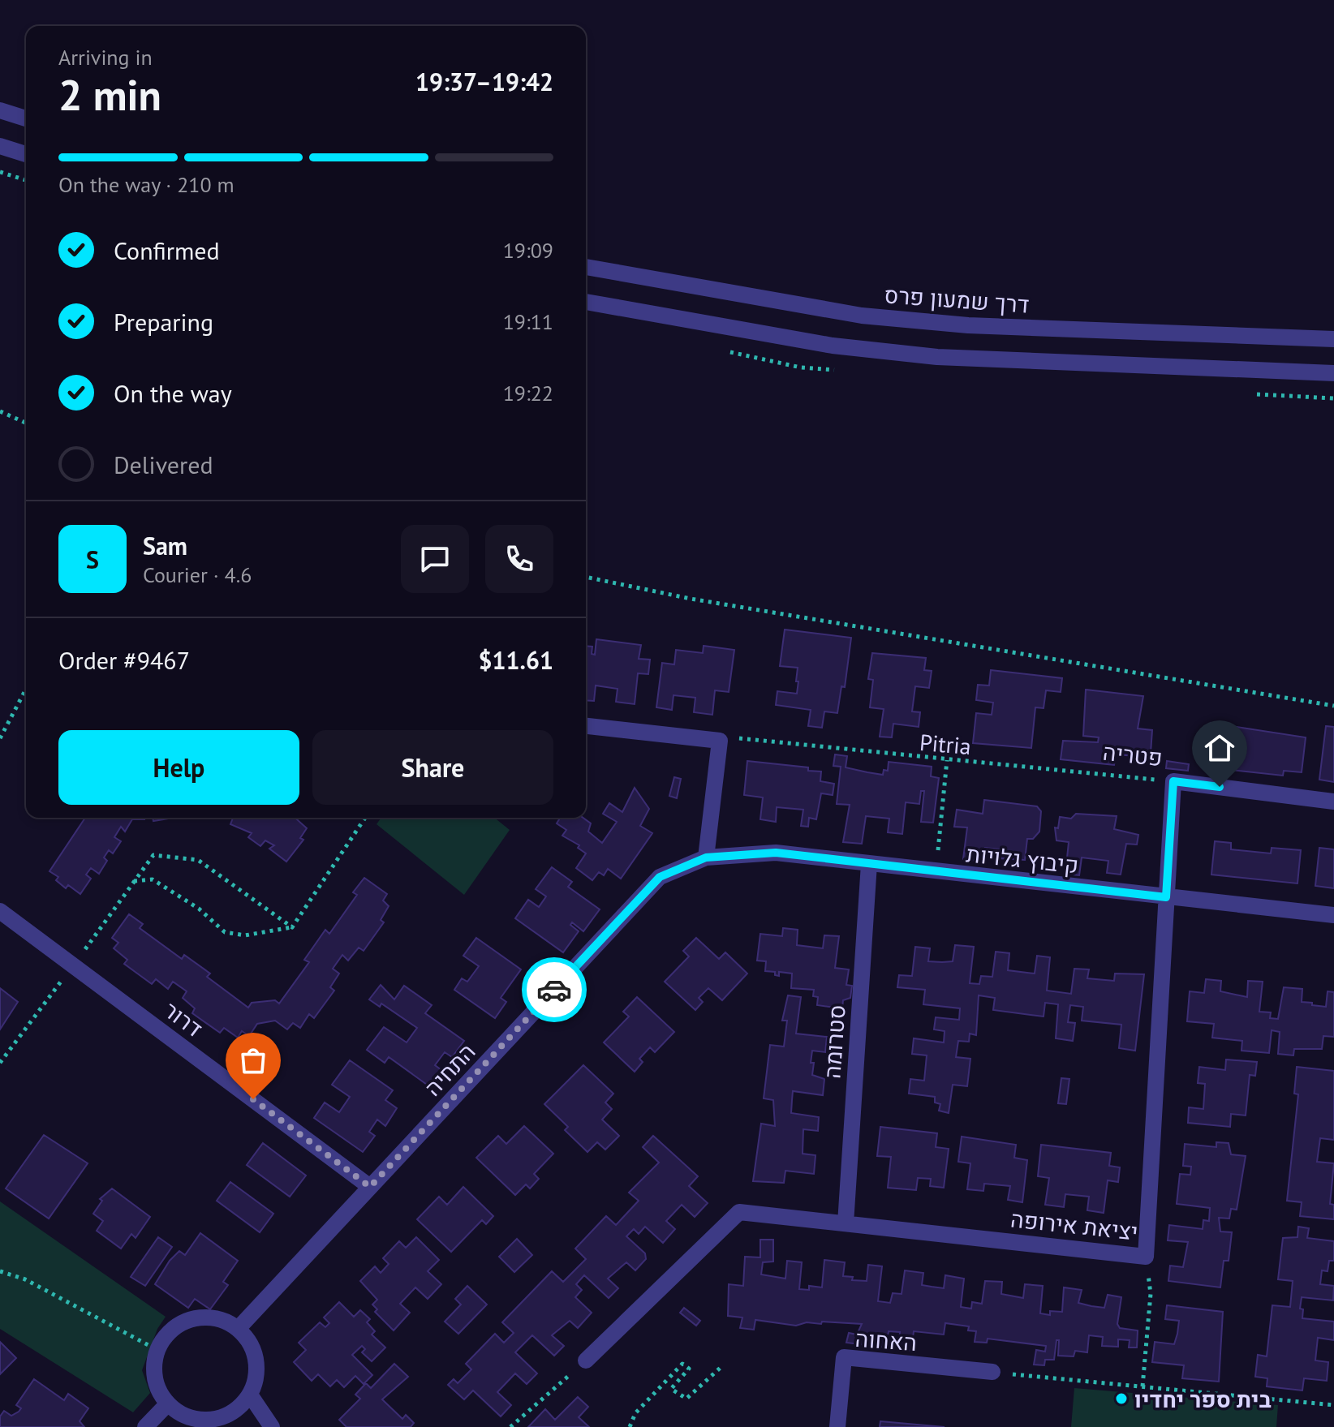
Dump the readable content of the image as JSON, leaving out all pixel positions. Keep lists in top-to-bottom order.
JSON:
{
  "streets": {
    "street": [
      "דרך שמעון פרס",
      "פטריה",
      "קיבוץ גלויות",
      "דרור",
      "סטרומה",
      "התחיה",
      "יציאת אירופה",
      "האחוה"
    ],
    "path": ["Pitria"]
  },
  "crossings": [
    ["Pitria", "פטריה"],
    ["פטריה", "יציאת אירופה"],
    ["קיבוץ גלויות", "סטרומה"],
    ["קיבוץ גלויות", "התחיה"],
    ["קיבוץ גלויות", "יציאת אירופה"],
    ["דרור", "התחיה"],
    ["סטרומה", "יציאת אירופה"]
  ],
  "places": ["בית ספר יחדיו"],
  "page": {
    "heading": ["2 min", "Arriving in", "19:37–19:42"],
    "panel": [
      "Sam",
      "Courier · 4.6",
      "Order #9467",
      "$11.61"
    ],
    "bar": "On the way · 210 m",
    "list": [
      ["Confirmed", "19:09"],
      ["Preparing", "19:11"],
      ["On the way", "19:22"],
      "Delivered"
    ],
    "round": "S",
    "buttons": ["Help", "Share"]
  }
}
